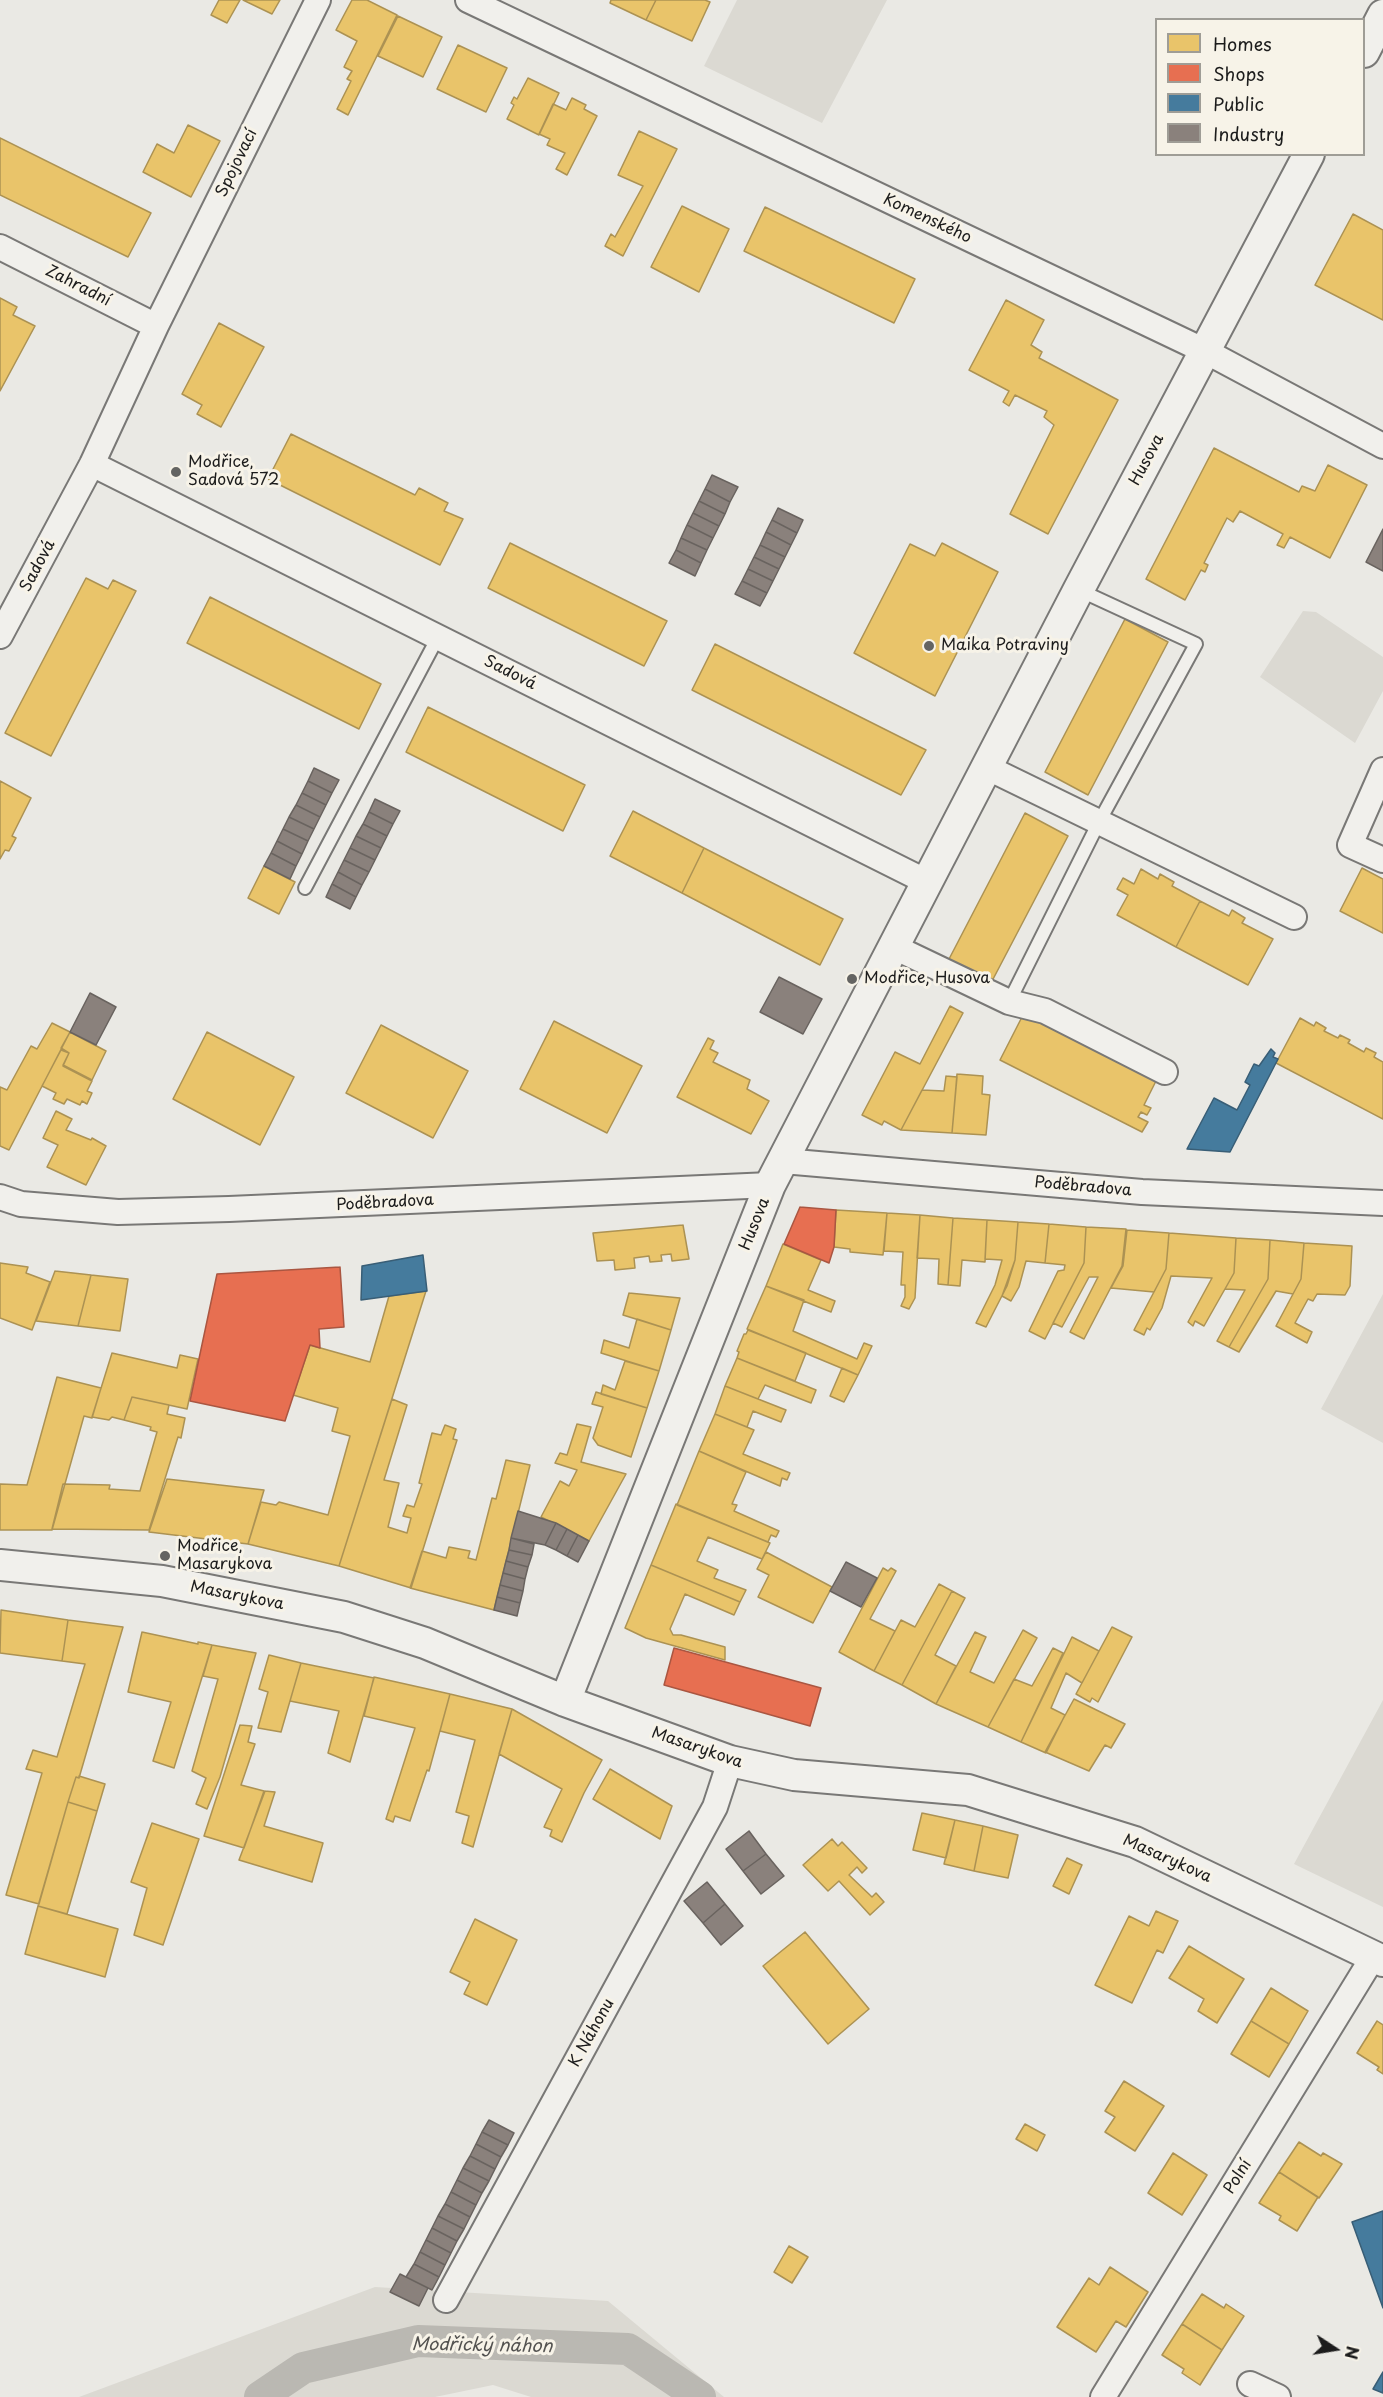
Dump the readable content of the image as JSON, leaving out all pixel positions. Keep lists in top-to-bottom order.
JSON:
{
  "streets": {
    "street": [
      "Spojovací",
      "Komenského",
      "Zahradní",
      "Husova",
      "Sadová",
      "Poděbradova",
      "Masarykova",
      "K Náhonu",
      "Polní"
    ]
  },
  "crossings": [
    ["Spojovací", "Zahradní"],
    ["Spojovací", "Sadová"],
    ["Komenského", "Husova"],
    ["Zahradní", "Sadová"],
    ["Husova", "Sadová"],
    ["Husova", "Poděbradova"],
    ["Husova", "Masarykova"],
    ["Masarykova", "K Náhonu"],
    ["Masarykova", "Polní"]
  ],
  "water": ["Modřický náhon"],
  "places": [
    "Modřice, Sadová 572",
    "Maika Potraviny",
    "Modřice, Husova",
    "Modřice, Masarykova"
  ],
  "legend": [
    "Homes",
    "Shops",
    "Public",
    "Industry"
  ],
  "north": "right"
}
